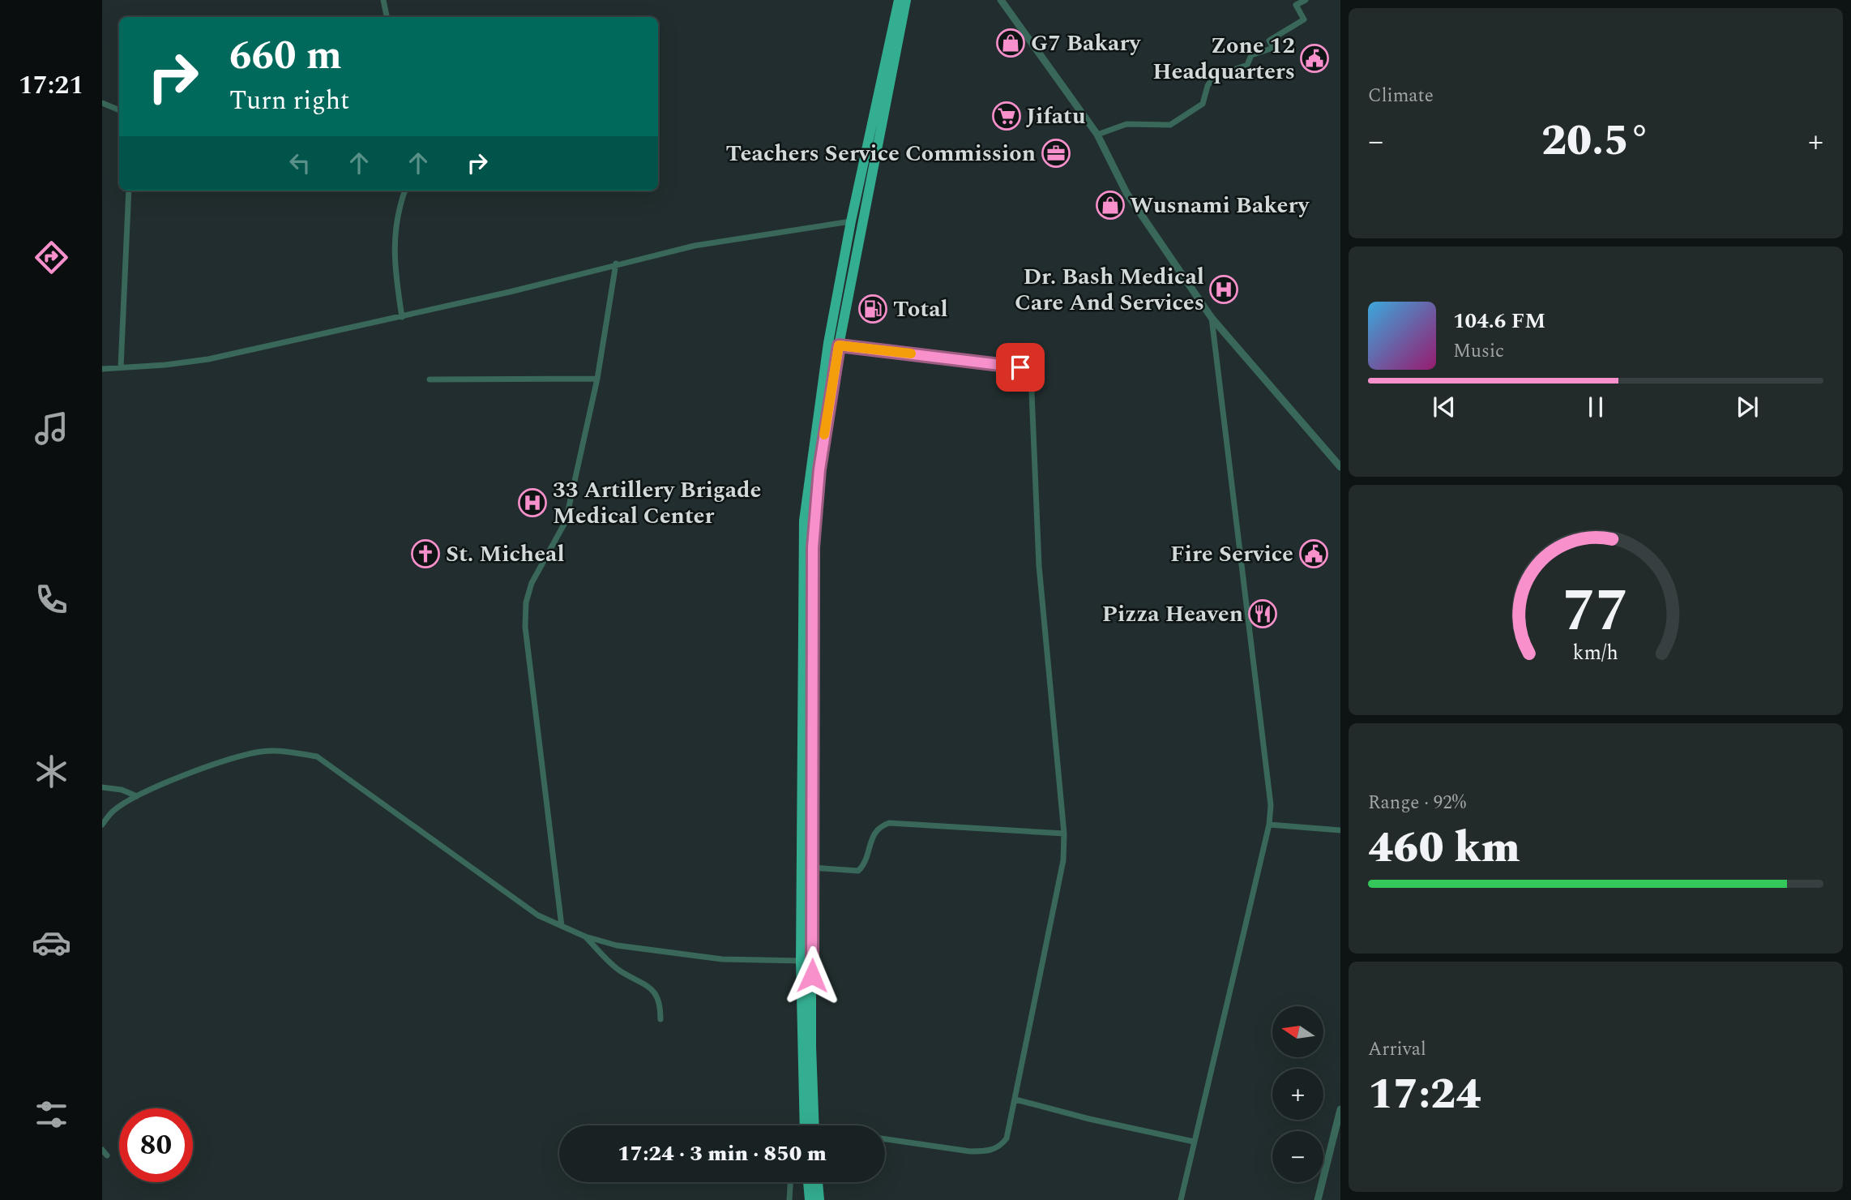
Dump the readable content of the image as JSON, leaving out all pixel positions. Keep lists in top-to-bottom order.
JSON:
{
  "places": {
    "shop": ["G7 Bakary", "Wusnami Bakery"],
    "public building": ["Zone 12 Headquarters", "Fire Service"],
    "supermarket": ["Jifatu"],
    "office": ["Teachers Service Commission"],
    "hospital": ["Dr. Bash Medical Care And Services", "33 Artillery Brigade Medical Center"],
    "fuel station": ["Total"],
    "church": ["St. Micheal"],
    "restaurant": ["Pizza Heaven"]
  },
  "north": "left",
  "page": {
    "tabs": "17:21",
    "tile": [
      "Climate",
      ["Range · 92%", "460 km"],
      ["Arrival", "17:24"]
    ],
    "turn": ["660 m", "Turn right"],
    "heat": ["−", "20.5°", "+"],
    "song": ["104.6 FM", "Music"],
    "map_buttons": ["+", "−"],
    "limit": "80",
    "trip": "17:24 · 3 min · 850 m",
    "gauge": ["77", "km/h"]
  }
}
